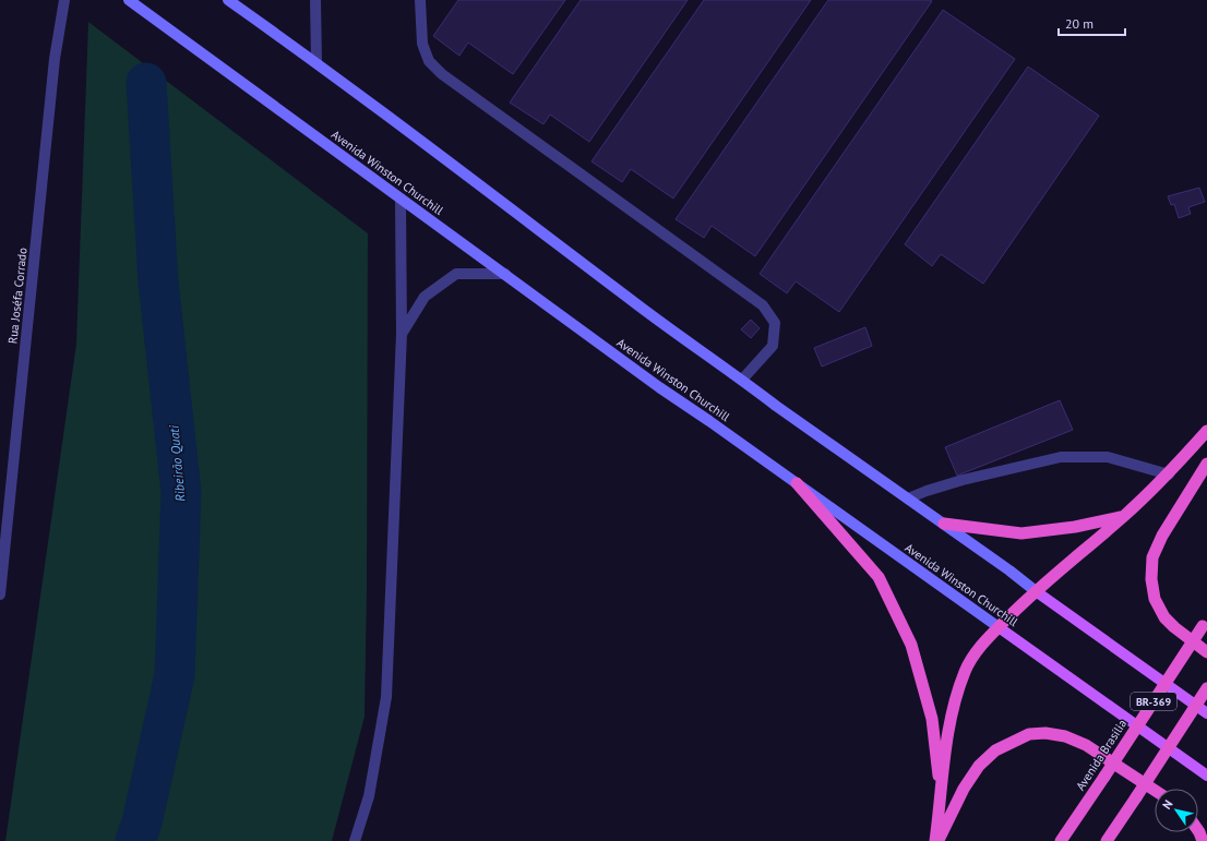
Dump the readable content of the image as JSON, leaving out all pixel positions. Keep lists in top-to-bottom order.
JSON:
{
  "streets": {
    "highway": ["BR-369", "Avenida Brasília"],
    "main road": ["Avenida Winston Churchill"],
    "street": ["Rua Joséfa Corrado"]
  },
  "water": ["Ribeirão Quati"],
  "scale_bar": "20 m",
  "north": "top left"
}
